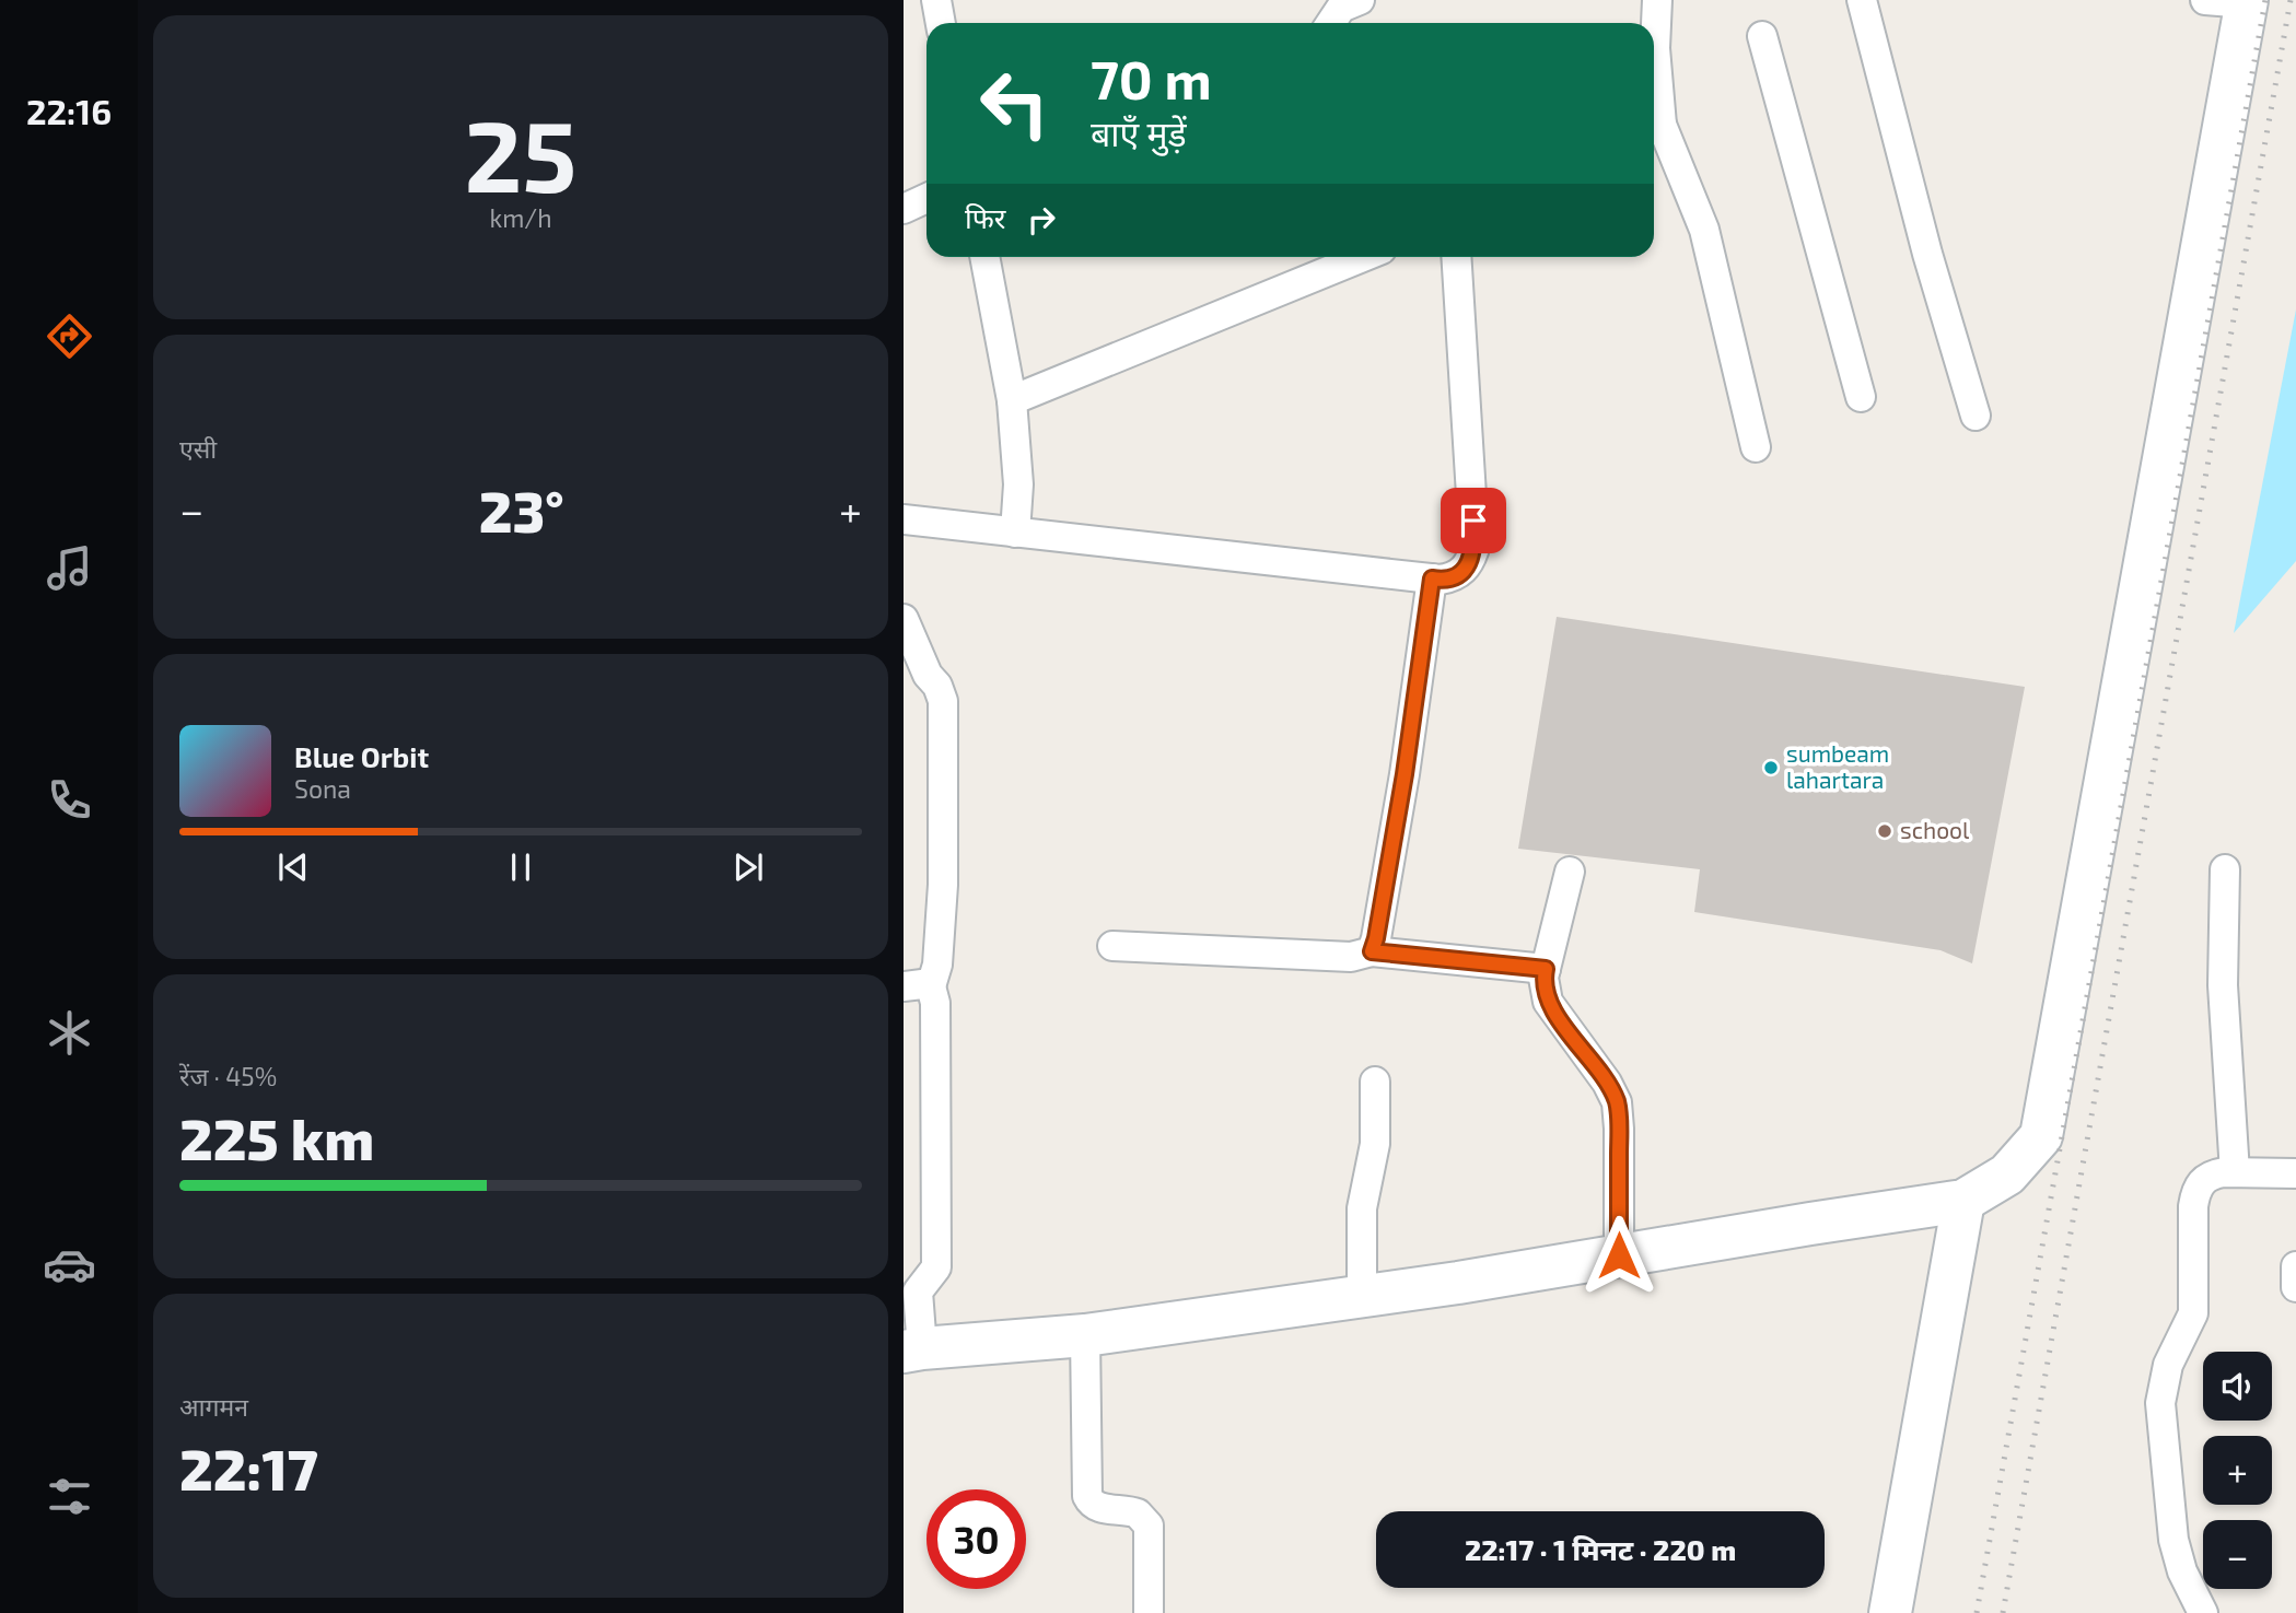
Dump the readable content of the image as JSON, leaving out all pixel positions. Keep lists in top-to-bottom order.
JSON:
{
  "places": ["sumbeam lahartara", "school"],
  "page": {
    "tabs": "22:16",
    "tile": [
      ["25", "km/h"],
      "एसी",
      ["रेंज · 45%", "225 km"],
      ["आगमन", "22:17"]
    ],
    "turn": ["70 m", "बाएँ मुड़ें"],
    "then": "फिर",
    "heat": ["−", "23°", "+"],
    "song": ["Blue Orbit", "Sona"],
    "map_buttons": ["+", "−"],
    "limit": "30",
    "trip": "22:17 · 1 मिनट · 220 m"
  }
}
